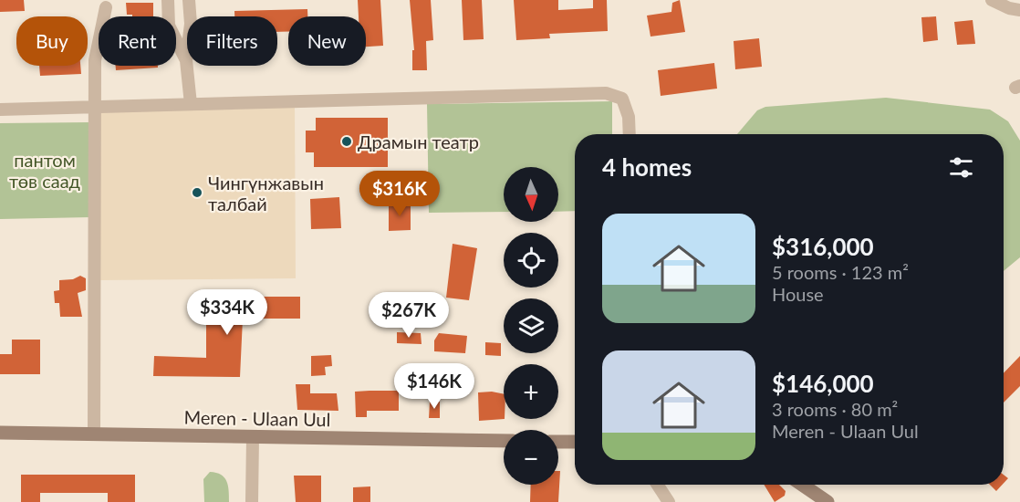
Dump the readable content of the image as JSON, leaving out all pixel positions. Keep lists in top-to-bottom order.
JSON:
{
  "streets": {
    "street": ["Meren - Ulaan Uul"]
  },
  "parks": ["пантом төв саад"],
  "places": ["Драмын театр", "Чингүнжавын талбай"],
  "north": "bottom",
  "page": {
    "chip": [
      "Buy",
      "Rent",
      "Filters",
      "New"
    ],
    "heading": "4 homes",
    "map_buttons": ["+", "−"],
    "price": [
      "$316K",
      "$334K",
      "$267K",
      "$146K"
    ],
    "list": [
      {
        "name": "$316,000",
        "note": "5 rooms · 123 m² · House"
      },
      {
        "name": "$146,000",
        "note": "3 rooms · 80 m² · Meren - Ulaan Uul"
      }
    ]
  }
}
